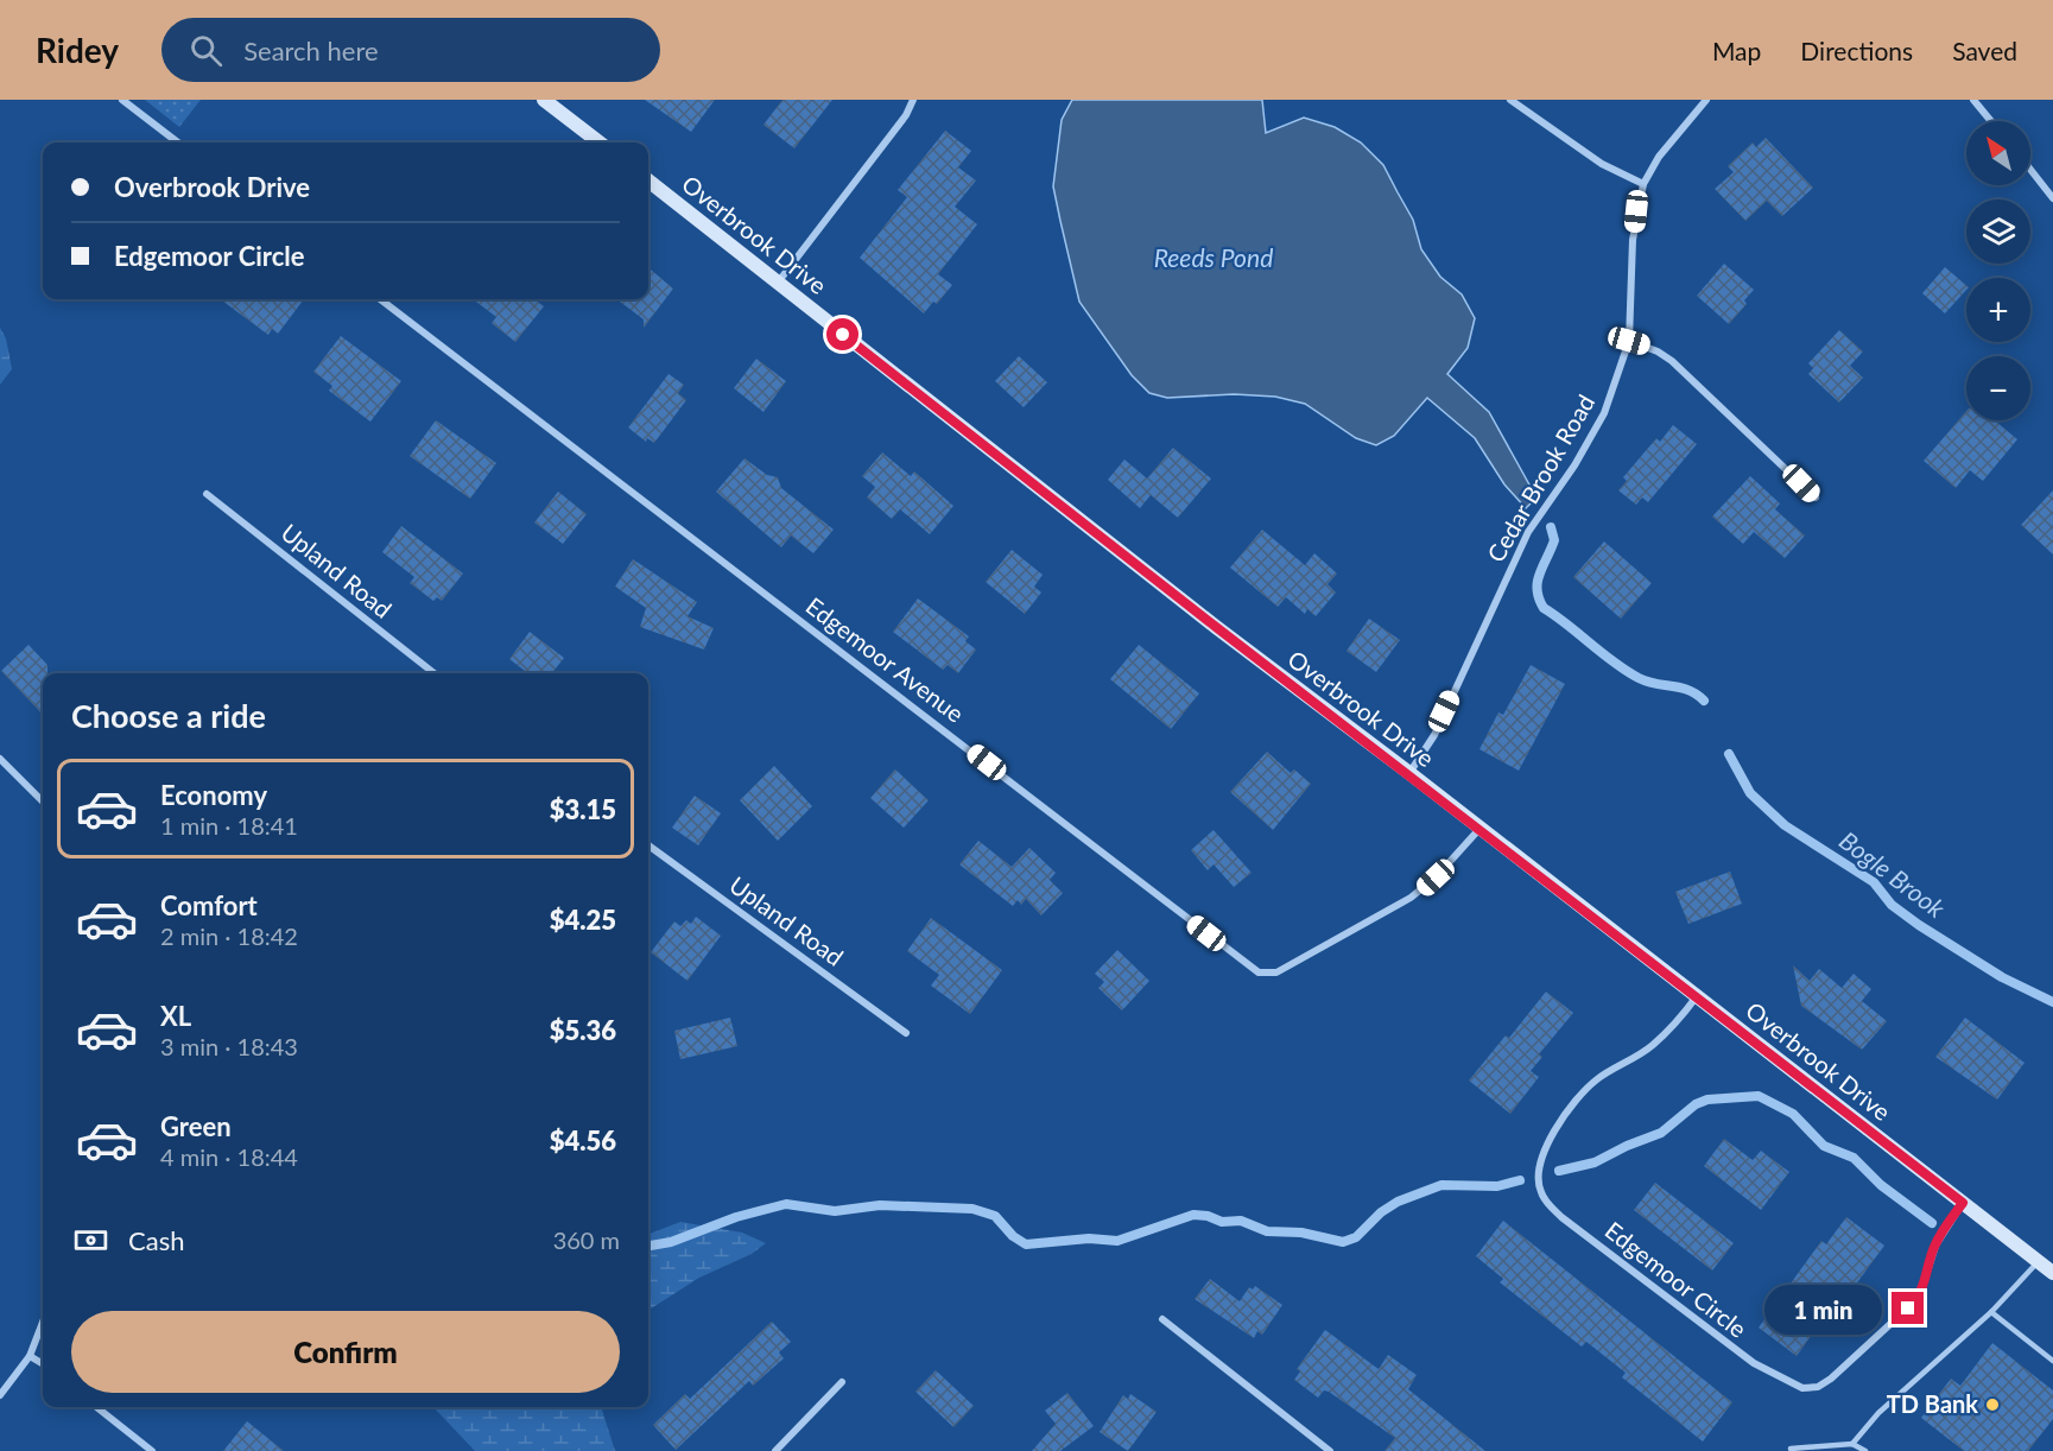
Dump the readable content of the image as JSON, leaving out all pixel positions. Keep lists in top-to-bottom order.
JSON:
{
  "streets": {
    "street": [
      "Overbrook Drive",
      "Cedar Brook Road",
      "Upland Road",
      "Edgemoor Avenue",
      "Edgemoor Circle"
    ]
  },
  "crossings": [
    ["Overbrook Drive", "Cedar Brook Road"],
    ["Overbrook Drive", "Edgemoor Avenue"],
    ["Overbrook Drive", "Edgemoor Circle"]
  ],
  "water": ["Reeds Pond", "Bogle Brook"],
  "places": ["TD Bank"],
  "north": "top left",
  "page": {
    "header": "Ridey",
    "search": "Search here",
    "nav": ["Map", "Directions", "Saved"],
    "map_buttons": ["+", "−"],
    "banner": ["Overbrook Drive", "Edgemoor Circle"],
    "heading": "Choose a ride",
    "list": [
      {
        "name": "Economy",
        "note": "1 min · 18:41",
        "value": "$3.15"
      },
      {
        "name": "Comfort",
        "note": "2 min · 18:42",
        "value": "$4.25"
      },
      {
        "name": "XL",
        "note": "3 min · 18:43",
        "value": "$5.36"
      },
      {
        "name": "Green",
        "note": "4 min · 18:44",
        "value": "$4.56"
      }
    ],
    "pay": ["Cash", "360 m"],
    "bubble": "1 min",
    "buttons": "Confirm"
  }
}
